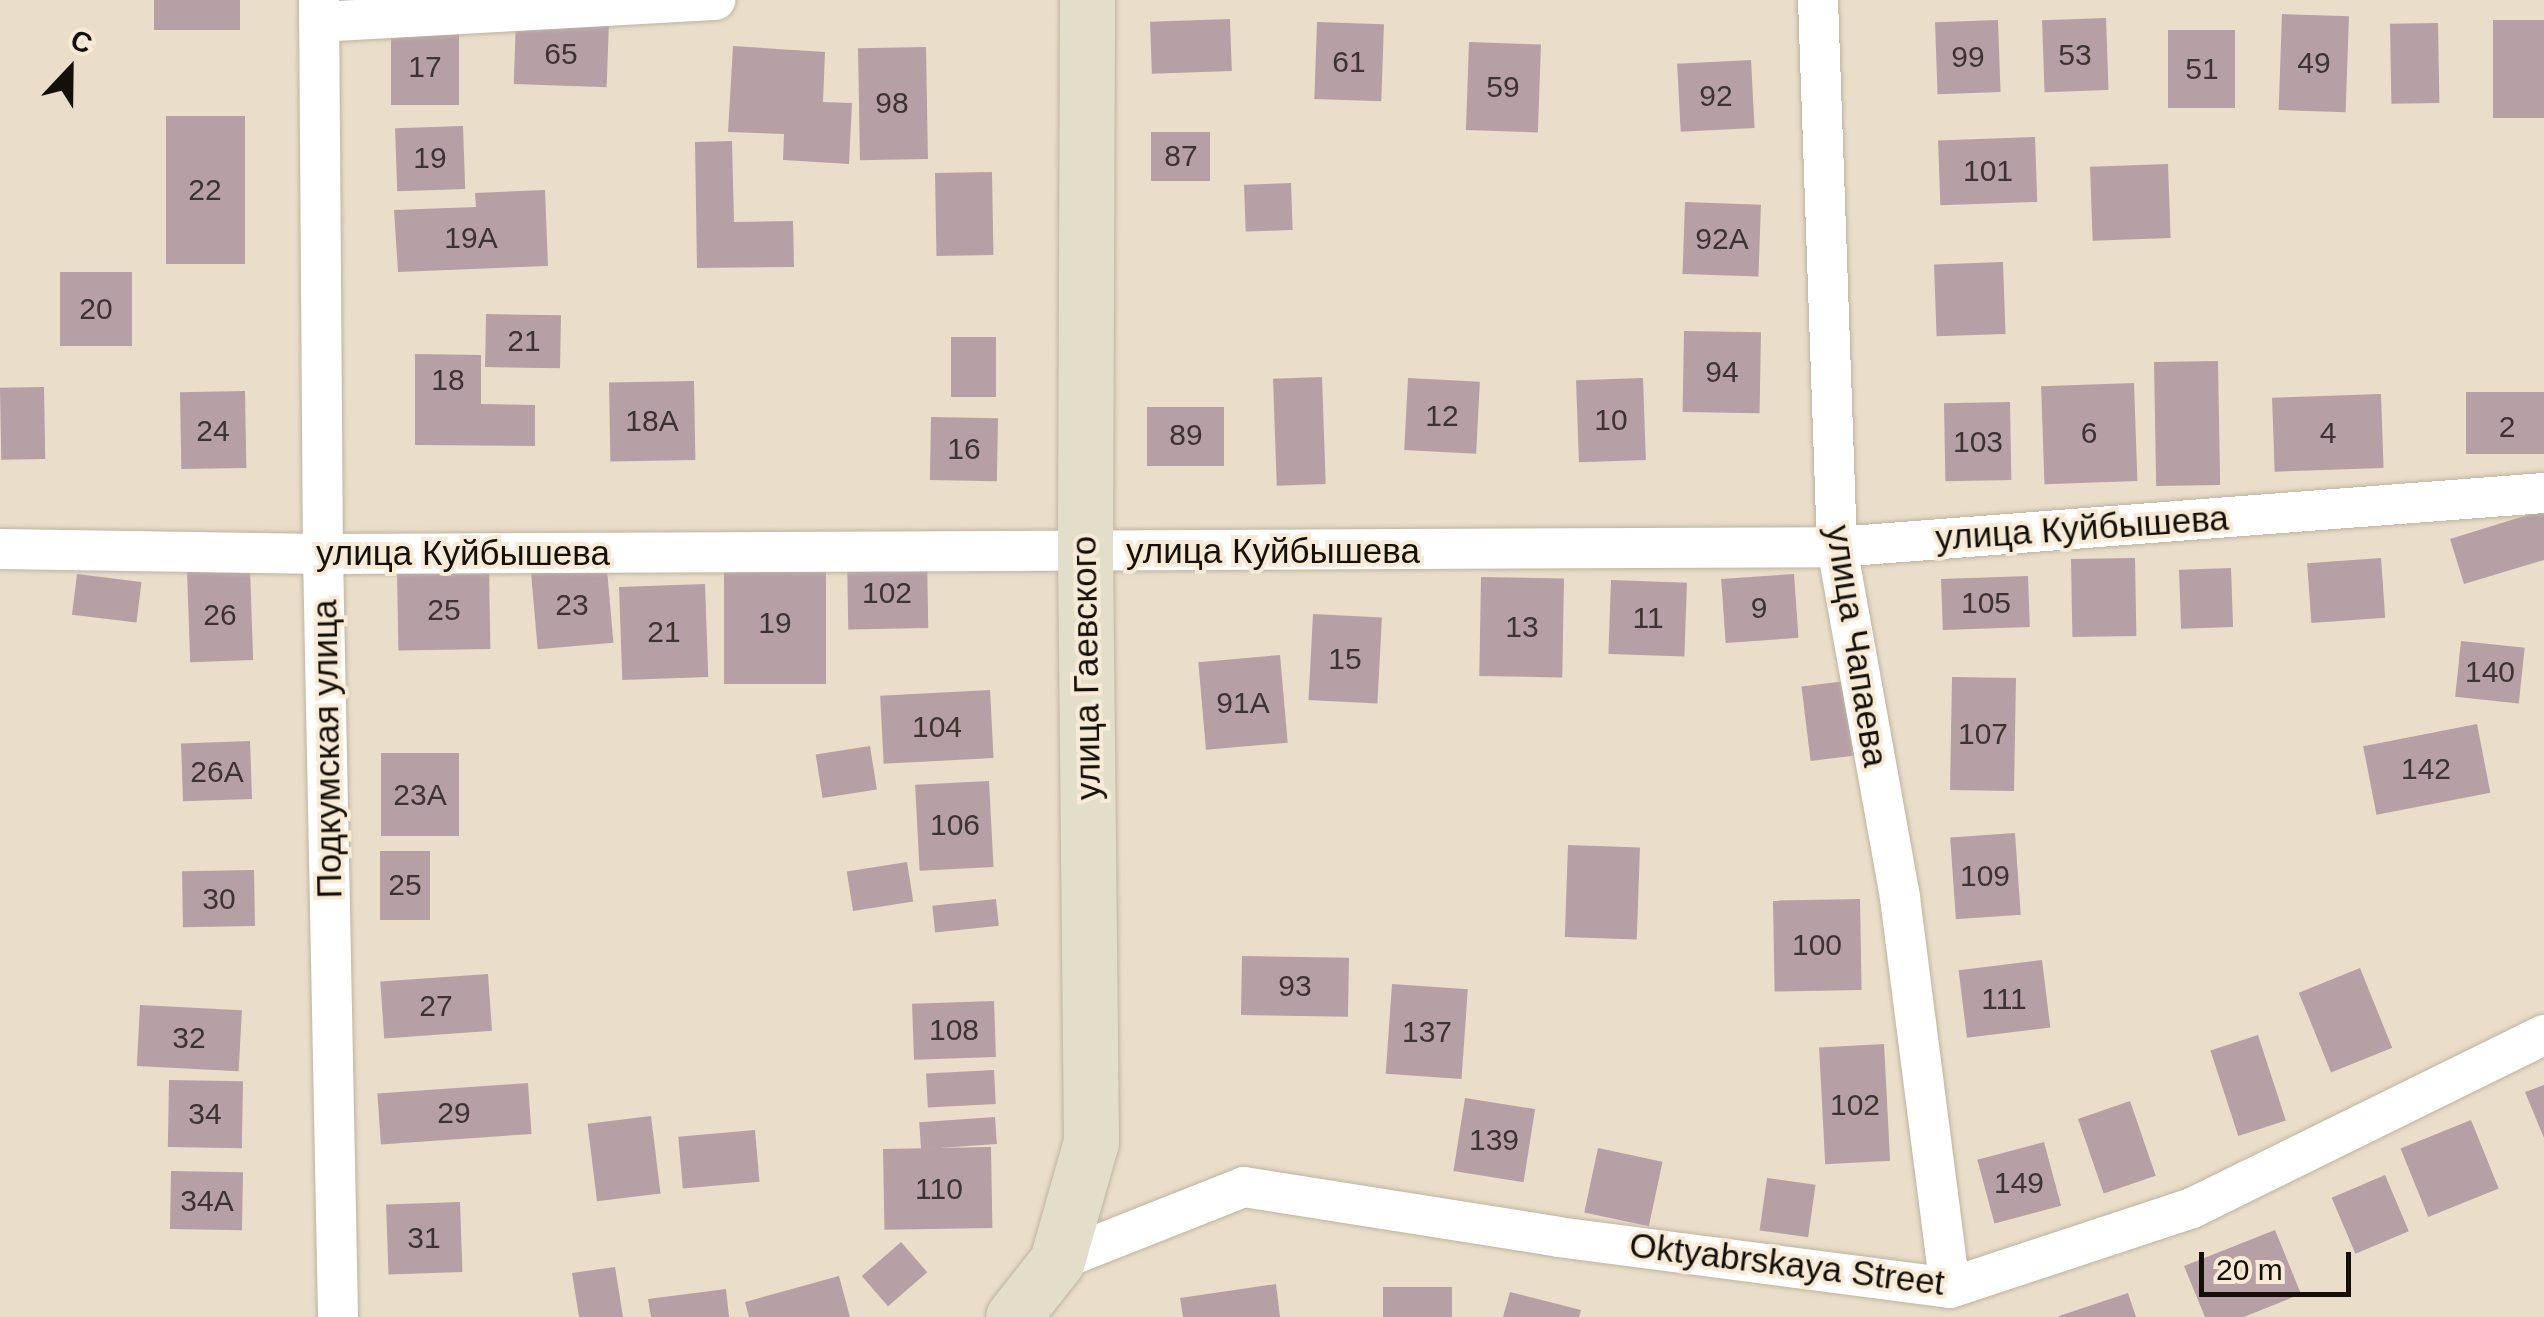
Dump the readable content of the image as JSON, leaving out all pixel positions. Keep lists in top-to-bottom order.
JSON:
{
  "streets": {
    "main road": ["улица Гаевского"],
    "street": [
      "улица Куйбышева",
      "улица Чапаева",
      "Подкумская улица",
      "Oktyabrskaya Street"
    ]
  },
  "crossings": [
    ["улица Куйбышева", "улица Чапаева"],
    ["улица Куйбышева", "улица Гаевского"],
    ["улица Куйбышева", "Подкумская улица"],
    ["улица Чапаева", "Oktyabrskaya Street"],
    ["улица Гаевского", "Oktyabrskaya Street"]
  ],
  "house_numbers": [
    "65",
    "53",
    "99",
    "61",
    "49",
    "17",
    "51",
    "59",
    "92",
    "98",
    "87",
    "19",
    "101",
    "22",
    "19А",
    "92А",
    "20",
    "21",
    "94",
    "18",
    "12",
    "10",
    "18А",
    "2",
    "24",
    "6",
    "4",
    "89",
    "103",
    "16",
    "102",
    "105",
    "23",
    "9",
    "25",
    "26",
    "11",
    "19",
    "13",
    "21",
    "15",
    "140",
    "91А",
    "104",
    "107",
    "142",
    "26А",
    "23А",
    "106",
    "109",
    "25",
    "30",
    "100",
    "93",
    "111",
    "27",
    "108",
    "137",
    "32",
    "102",
    "29",
    "34",
    "139",
    "149",
    "110",
    "34А",
    "31"
  ],
  "scale_bar": "20 m",
  "north": "top"
}
